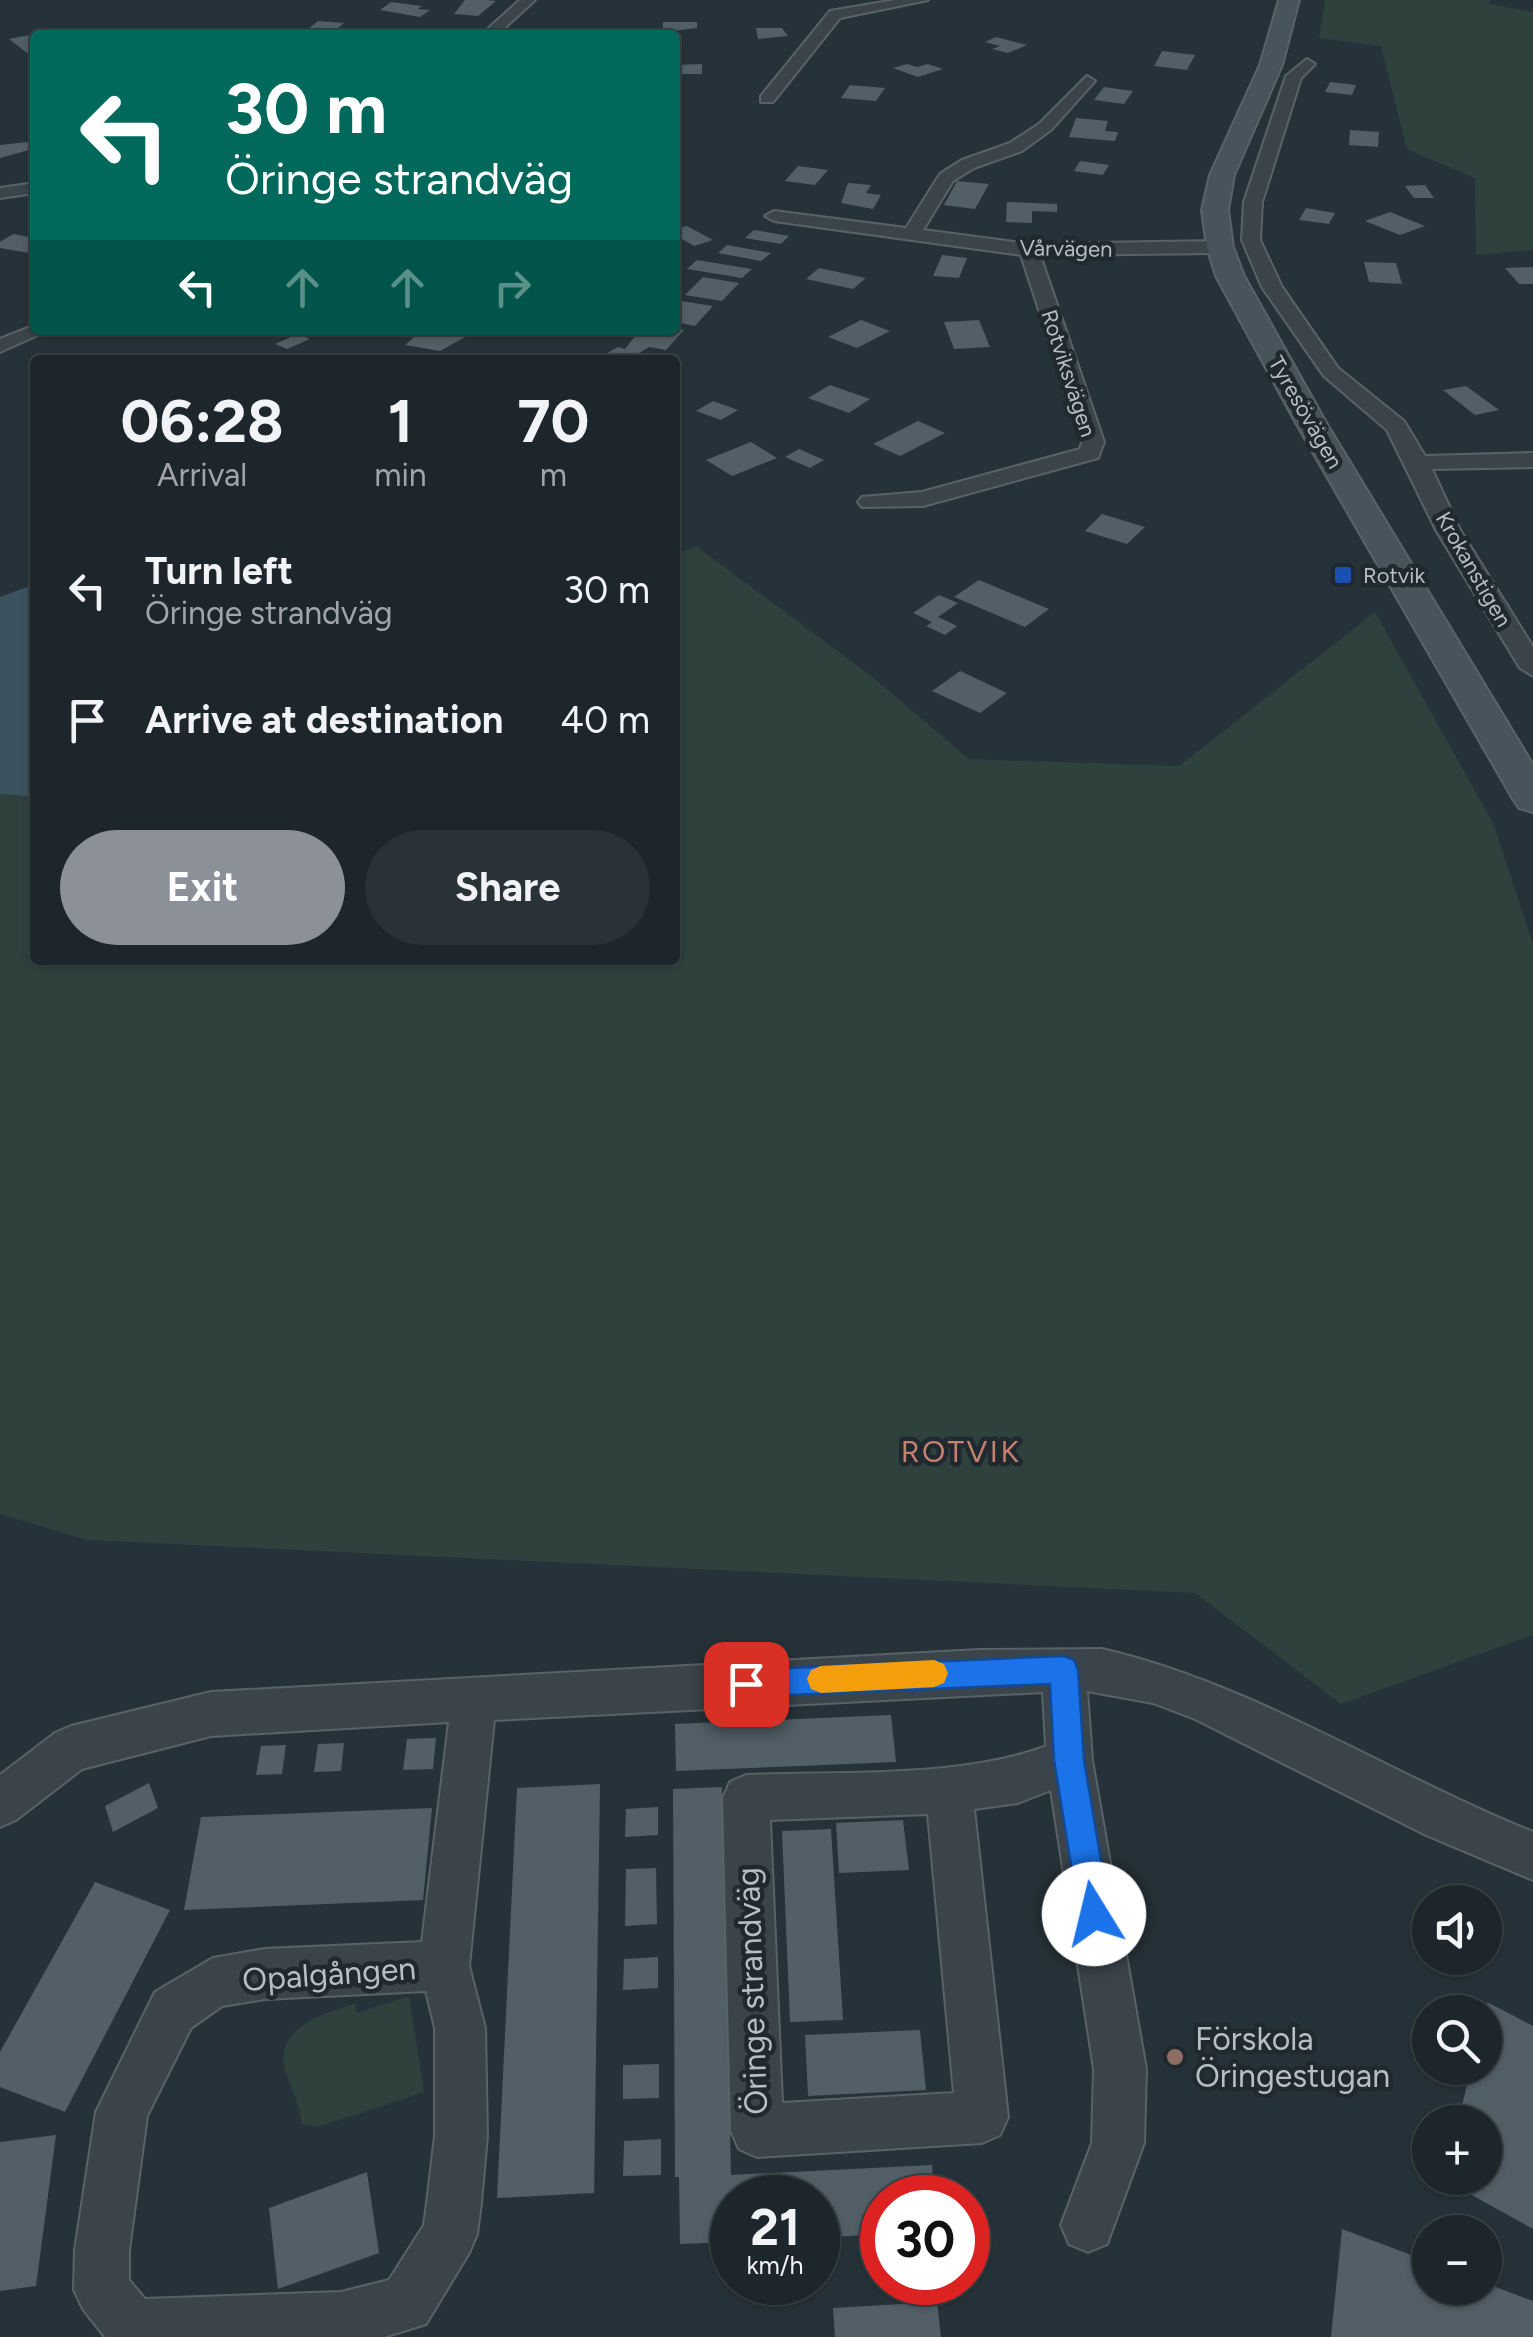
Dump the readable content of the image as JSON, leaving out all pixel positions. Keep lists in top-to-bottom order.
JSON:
{
  "streets": {
    "main road": ["Tyresövägen"],
    "street": [
      "Vårvägen",
      "Rotviksvägen",
      "Krokanstigen",
      "Opalgången",
      "Öringe strandväg"
    ]
  },
  "crossings": [
    ["Vårvägen", "Rotviksvägen"],
    ["Vårvägen", "Tyresövägen"]
  ],
  "districts": ["ROTVIK"],
  "places": {
    "transit": ["Rotvik"],
    "other": ["Förskola Öringestugan"]
  },
  "page": {
    "turn": ["30 m", "Öringe strandväg"],
    "eta": [
      "06:28",
      "Arrival",
      "1",
      "min",
      "70",
      "m"
    ],
    "list": [
      {
        "name": "Turn left",
        "note": "Öringe strandväg",
        "value": "30 m"
      },
      {
        "name": "Arrive at destination",
        "value": "40 m"
      }
    ],
    "buttons": ["Exit", "Share"],
    "map_buttons": ["+", "−"],
    "speed": "21 km/h",
    "limit": "30"
  }
}
